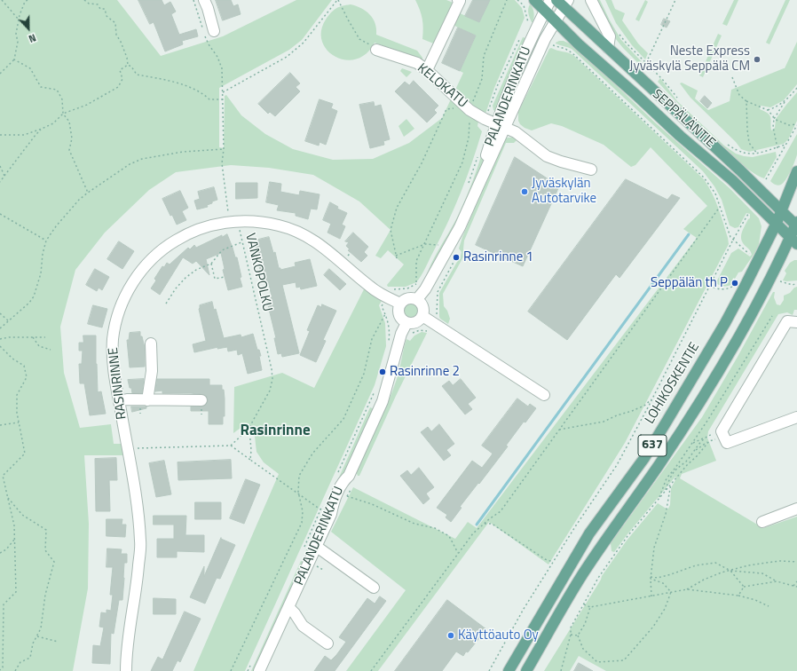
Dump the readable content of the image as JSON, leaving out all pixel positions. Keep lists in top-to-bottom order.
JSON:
{
  "streets": {
    "main road": ["SEPPÄLÄNTIE", "LOHIKOSKENTIE", "637"],
    "street": ["KELOKATU", "PALANDERINKATU", "RASINRINNE"],
    "path": ["VANKOPOLKU"]
  },
  "crossings": [
    ["KELOKATU", "PALANDERINKATU"],
    ["PALANDERINKATU", "SEPPÄLÄNTIE"],
    ["PALANDERINKATU", "RASINRINNE"],
    ["SEPPÄLÄNTIE", "LOHIKOSKENTIE"],
    ["SEPPÄLÄNTIE", "637"],
    ["VANKOPOLKU", "RASINRINNE"]
  ],
  "districts": ["Rasinrinne"],
  "places": [
    "Neste Express Jyväskylä Seppälä CM",
    "Jyväskylän Autotarvike",
    "Rasinrinne 1",
    "Seppälän th P",
    "Rasinrinne 2",
    "Käyttöauto Oy"
  ],
  "north": "bottom"
}
